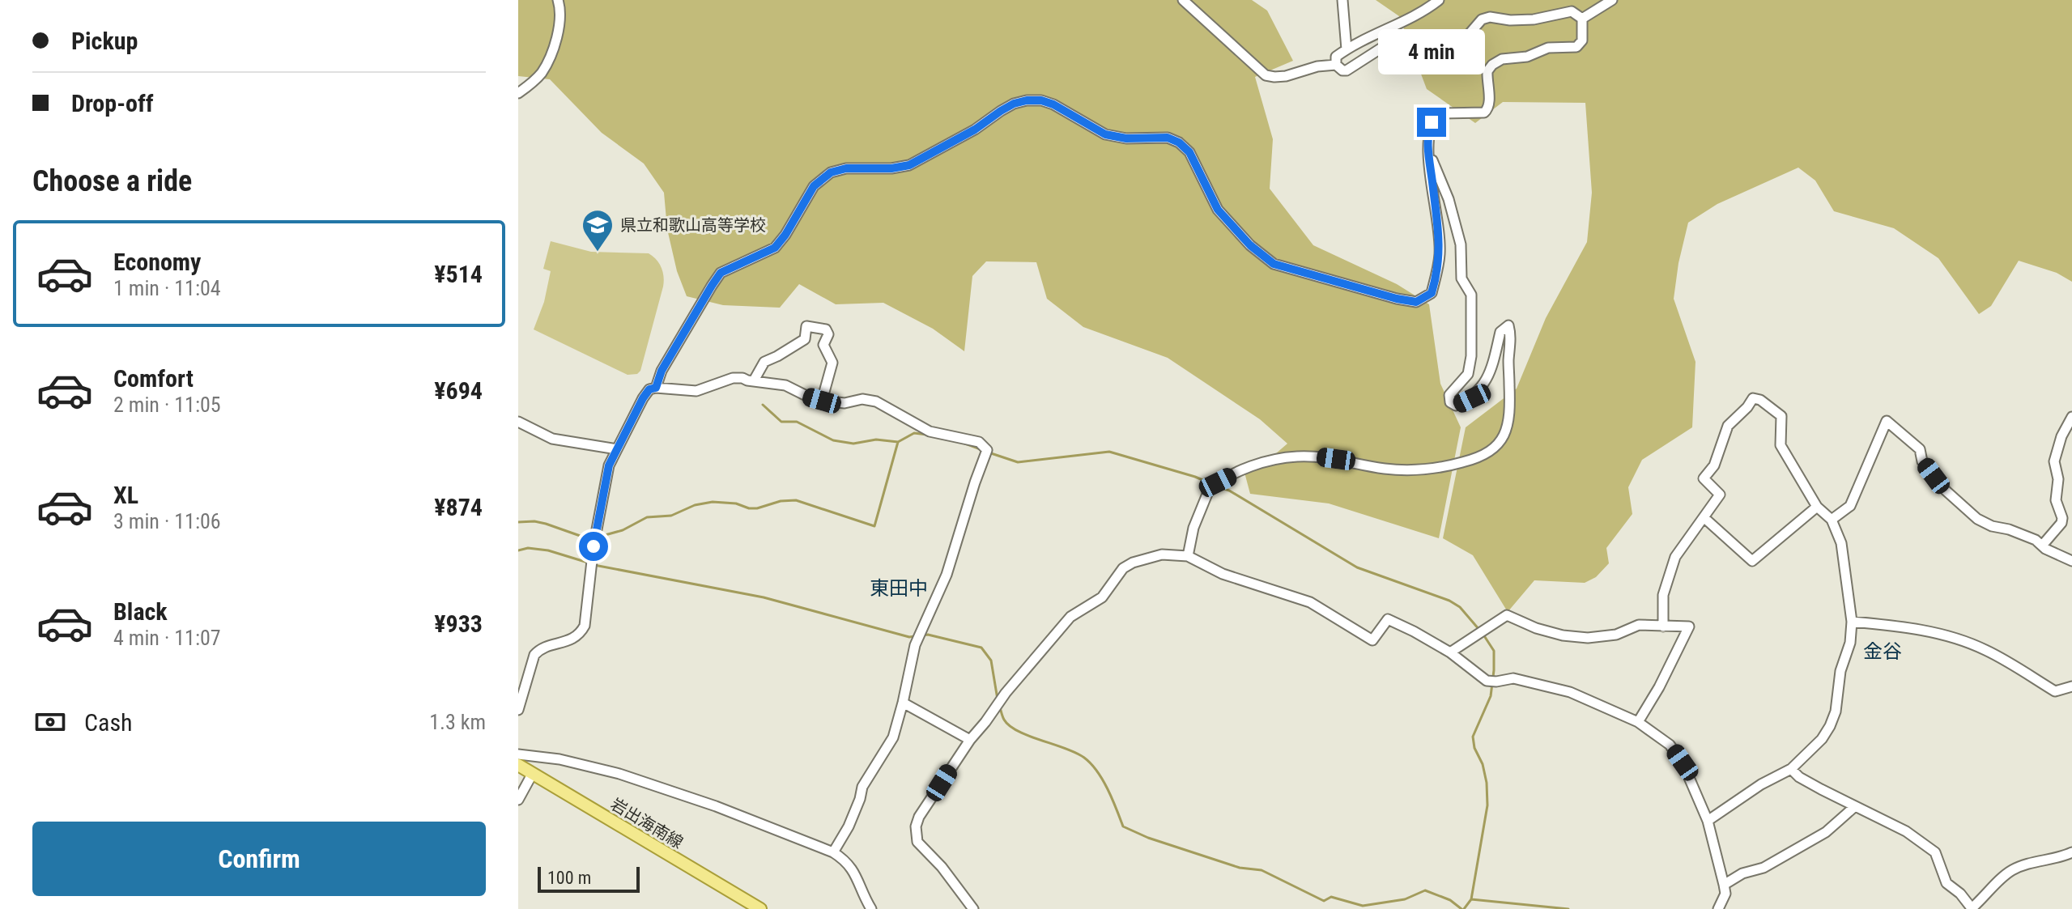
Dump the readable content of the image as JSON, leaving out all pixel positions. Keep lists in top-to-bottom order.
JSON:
{
  "streets": {
    "main road": ["岩出海南線"]
  },
  "districts": ["東田中", "金谷"],
  "places": {
    "school or university": ["県立和歌山高等学校"]
  },
  "scale_bar": "100 m",
  "page": {
    "banner": ["Pickup", "Drop-off"],
    "bubble": "4 min",
    "heading": "Choose a ride",
    "list": [
      {
        "name": "Economy",
        "note": "1 min · 11:04",
        "value": "¥514"
      },
      {
        "name": "Comfort",
        "note": "2 min · 11:05",
        "value": "¥694"
      },
      {
        "name": "XL",
        "note": "3 min · 11:06",
        "value": "¥874"
      },
      {
        "name": "Black",
        "note": "4 min · 11:07",
        "value": "¥933"
      }
    ],
    "pay": ["Cash", "1.3 km"],
    "buttons": "Confirm",
    "scale": "100 m"
  }
}
